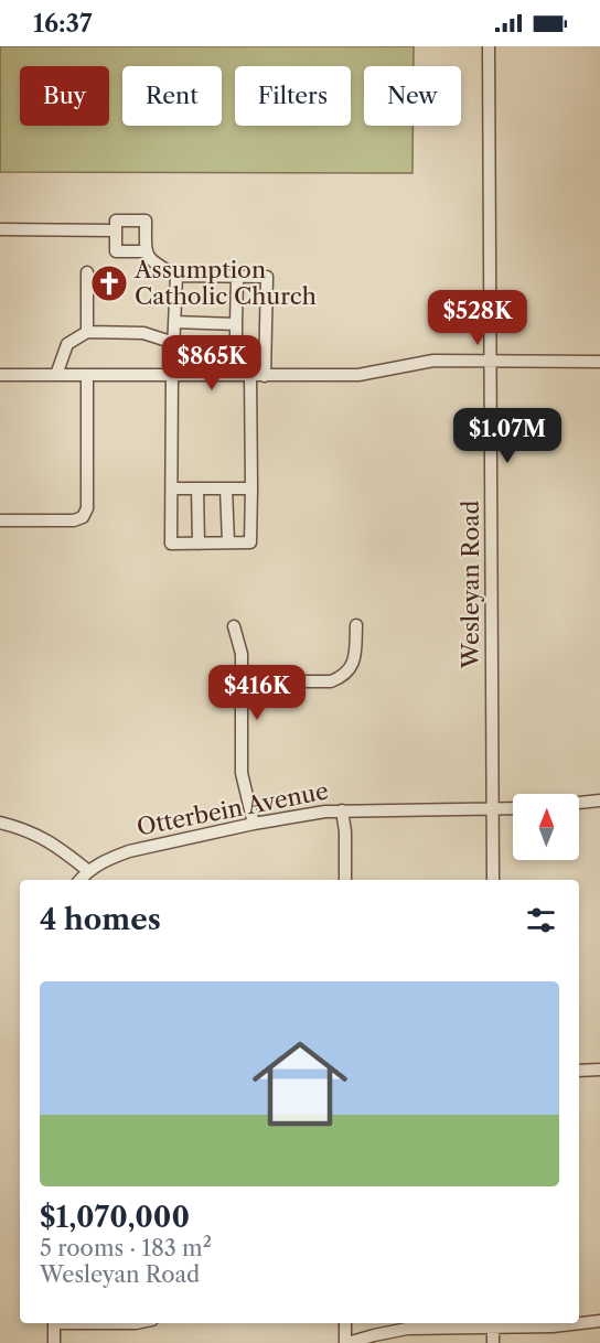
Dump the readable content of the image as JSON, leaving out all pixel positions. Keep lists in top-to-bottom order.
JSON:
{
  "streets": {
    "street": ["Wesleyan Road", "Otterbein Avenue"]
  },
  "crossings": [
    ["Wesleyan Road", "Otterbein Avenue"]
  ],
  "places": {
    "church": ["Assumption Catholic Church"]
  },
  "north": "top",
  "page": {
    "status": "16:37",
    "chip": [
      "Buy",
      "Rent",
      "Filters",
      "New"
    ],
    "price": [
      "$528K",
      "$865K",
      "$1.07M",
      "$416K"
    ],
    "heading": "4 homes",
    "list": [
      {
        "name": "$1,070,000",
        "note": "5 rooms · 183 m² · Wesleyan Road"
      }
    ]
  }
}
